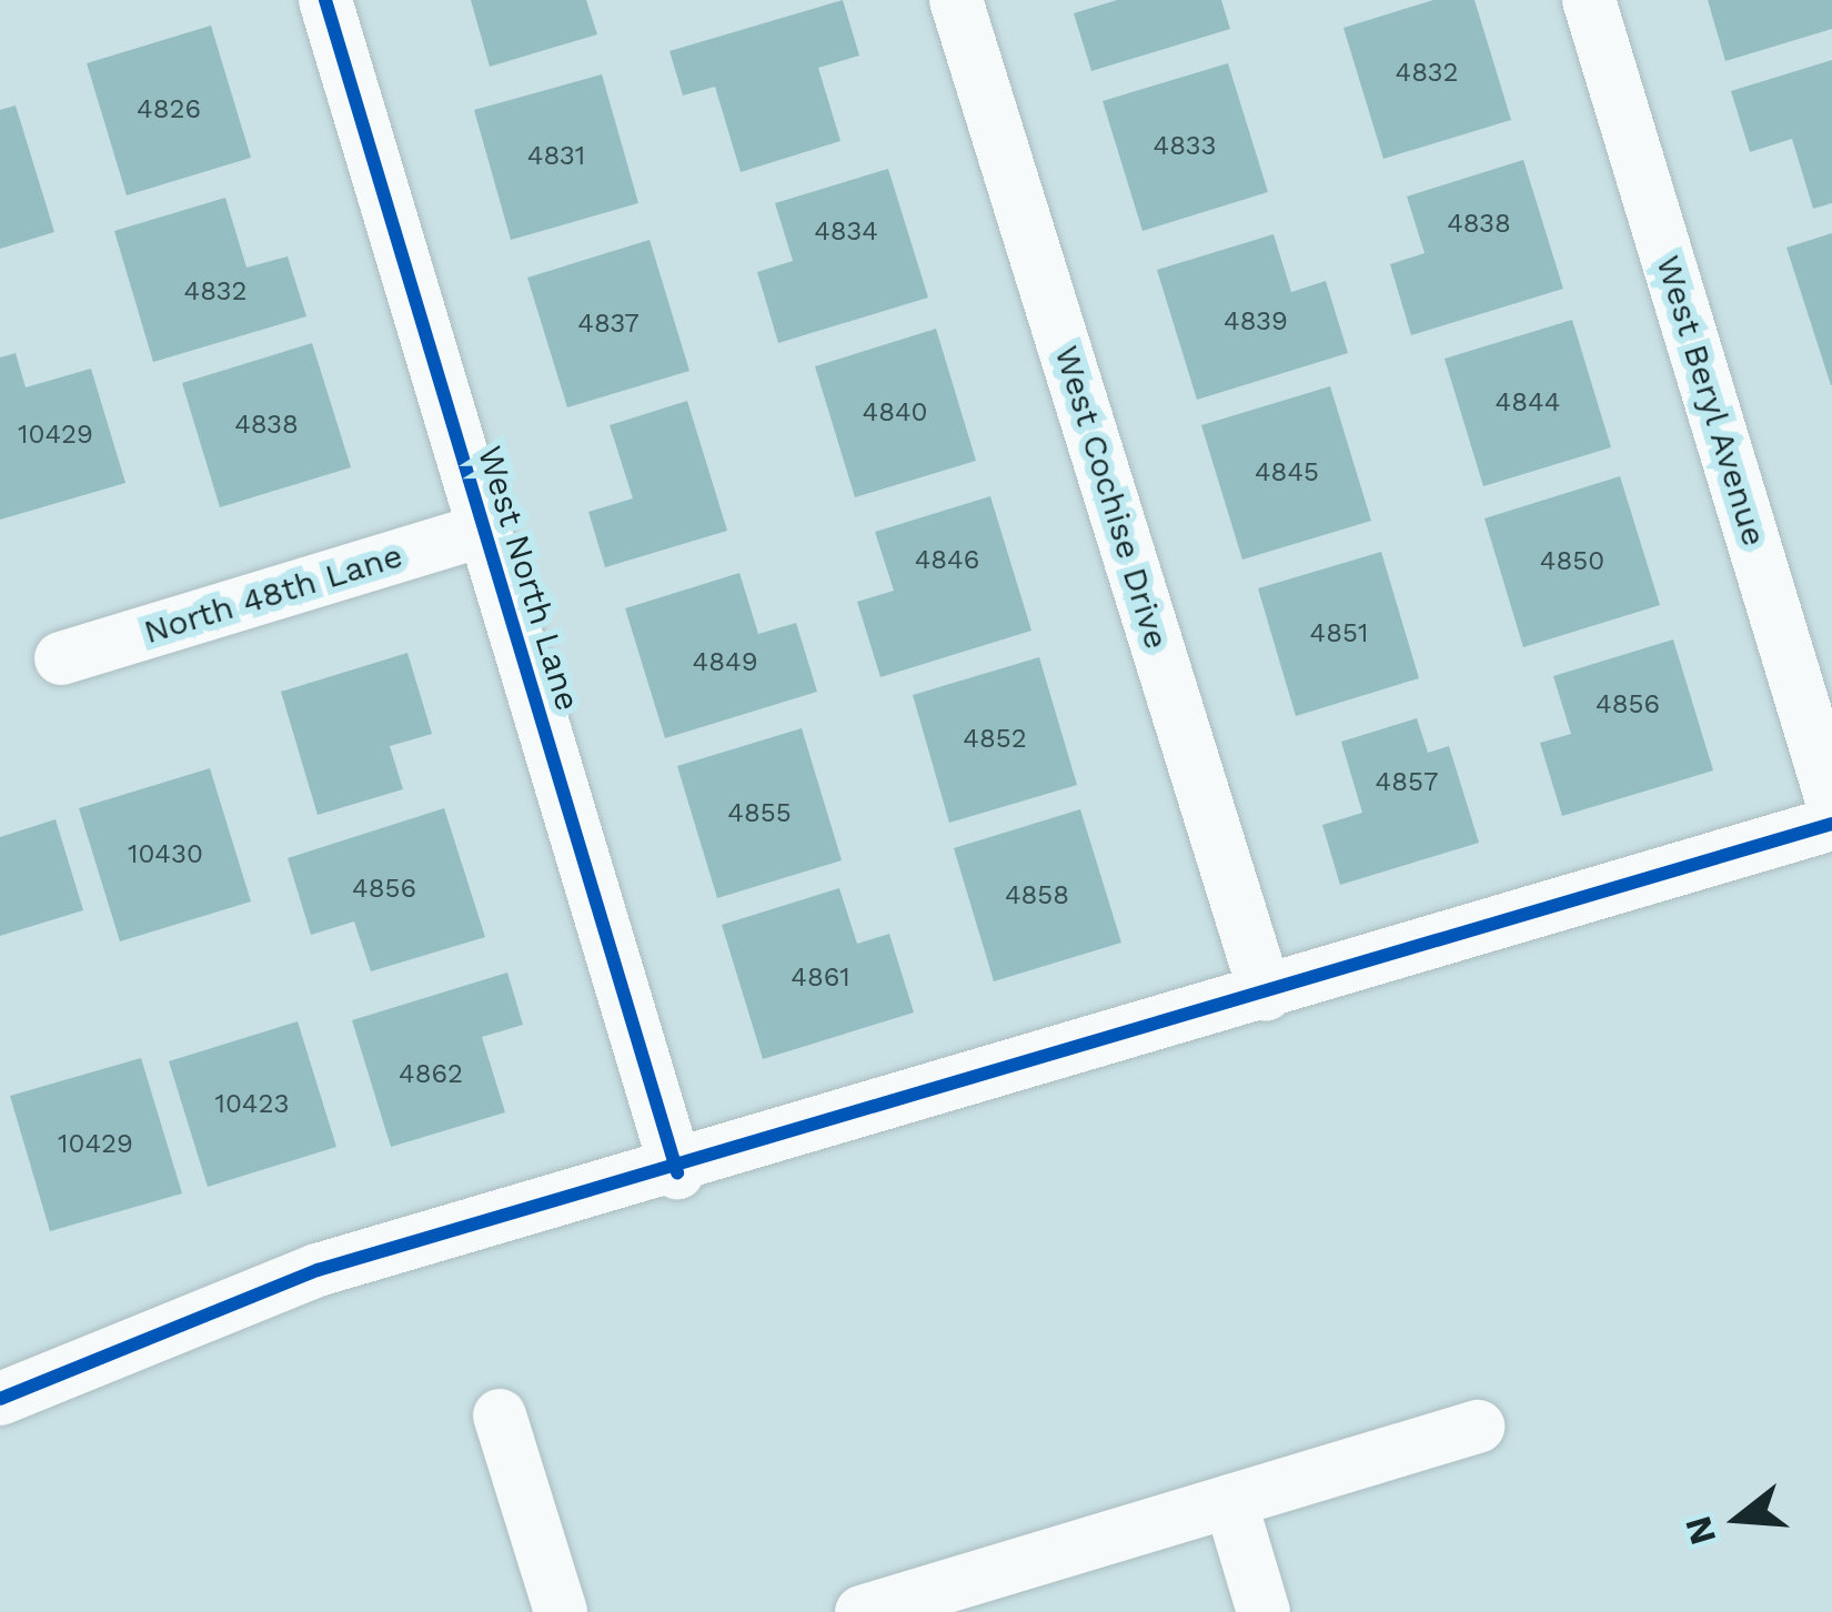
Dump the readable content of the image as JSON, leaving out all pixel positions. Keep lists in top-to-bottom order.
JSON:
{
  "streets": {
    "street": [
      "West Beryl Avenue",
      "West Cochise Drive",
      "West North Lane",
      "North 48th Lane"
    ]
  },
  "crossings": [
    ["West North Lane", "North 48th Lane"]
  ],
  "house_numbers": [
    "4832",
    "4826",
    "4833",
    "4831",
    "4838",
    "4834",
    "4832",
    "4839",
    "4837",
    "4844",
    "4840",
    "4838",
    "10429",
    "4845",
    "4846",
    "4850",
    "4851",
    "4849",
    "4856",
    "4852",
    "4857",
    "4855",
    "10430",
    "4856",
    "4858",
    "4861",
    "4862",
    "10423",
    "10429"
  ],
  "north": "left"
}
